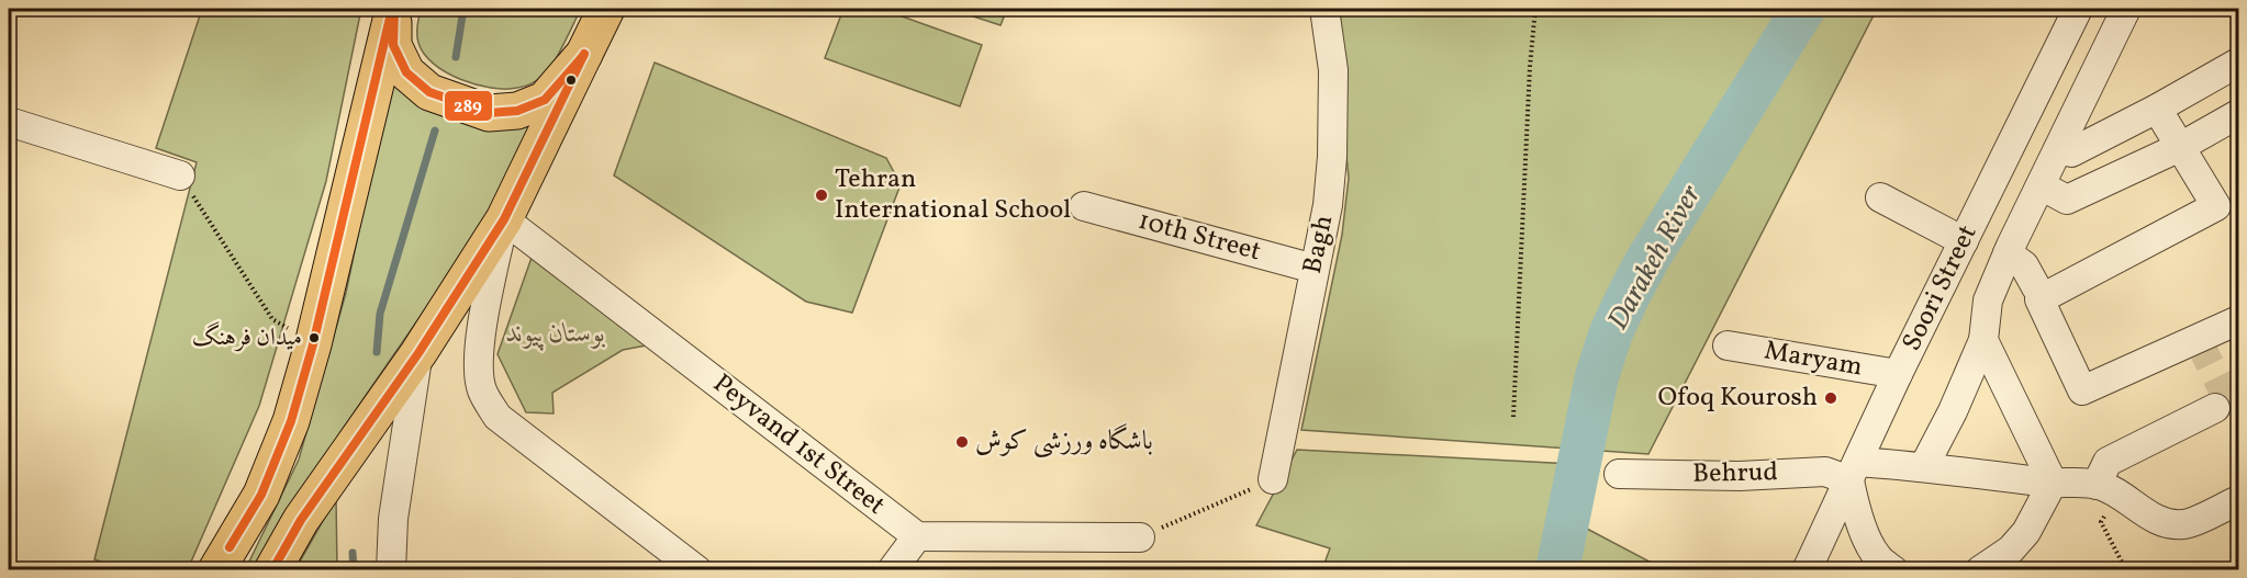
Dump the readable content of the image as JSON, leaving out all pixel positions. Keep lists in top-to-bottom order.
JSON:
{
  "streets": {
    "street": [
      "10th Street",
      "Bagh",
      "Soori Street",
      "Maryam",
      "Peyvand 1st Street",
      "Behrud"
    ]
  },
  "crossings": [
    ["10th Street", "Bagh"],
    ["Soori Street", "Maryam"],
    ["Soori Street", "Behrud"]
  ],
  "water": ["Darakeh River"],
  "parks": ["بوستان پیوند"],
  "places": [
    "Tehran International School",
    "میدان فرهنگ",
    "Ofoq Kourosh",
    "باشگاه ورزشی کوش"
  ],
  "lines": ["transit line 289"]
}
